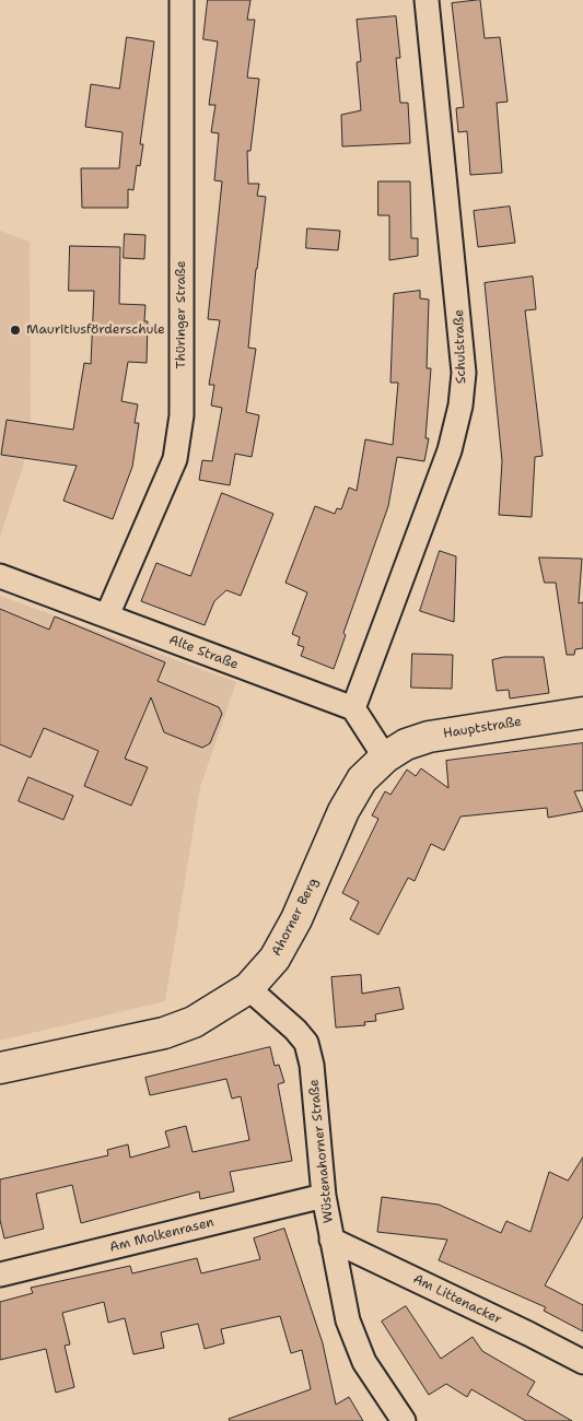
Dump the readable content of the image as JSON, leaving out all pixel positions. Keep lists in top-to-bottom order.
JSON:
{
  "streets": {
    "street": [
      "Thüringer Straße",
      "Schulstraße",
      "Alte Straße",
      "Hauptstraße",
      "Ahorner Berg",
      "Wüstenahorner Straße",
      "Am Molkenrasen",
      "Am Littenacker"
    ]
  },
  "crossings": [
    ["Thüringer Straße", "Alte Straße"],
    ["Schulstraße", "Alte Straße"],
    ["Hauptstraße", "Ahorner Berg"],
    ["Ahorner Berg", "Wüstenahorner Straße"],
    ["Wüstenahorner Straße", "Am Molkenrasen"],
    ["Wüstenahorner Straße", "Am Littenacker"]
  ],
  "places": ["Mauritiusförderschule"]
}
